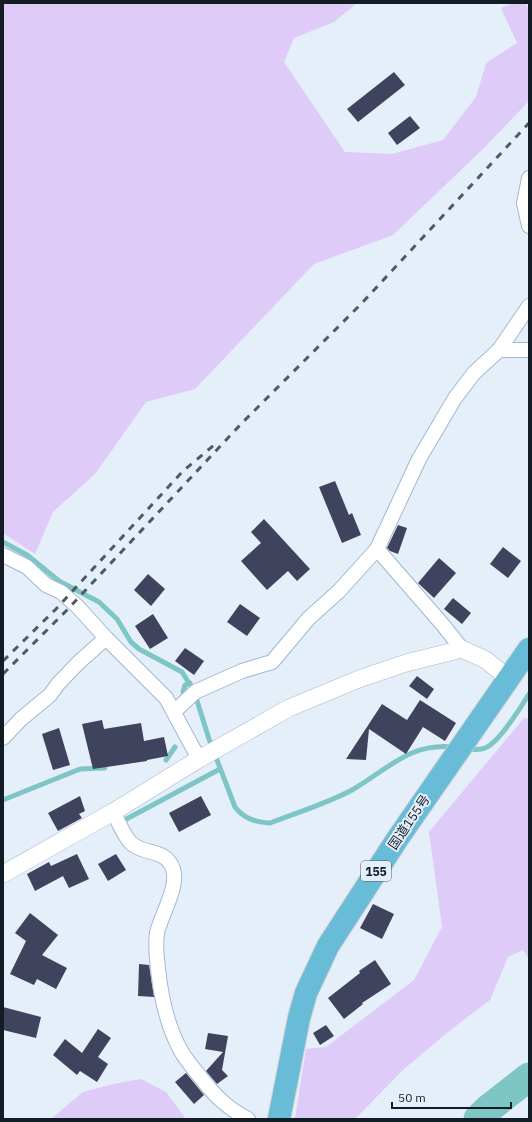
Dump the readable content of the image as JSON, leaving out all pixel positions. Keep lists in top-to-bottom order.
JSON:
{
  "streets": {
    "highway": ["国道155号", "155"]
  },
  "scale_bar": "50 m"
}
